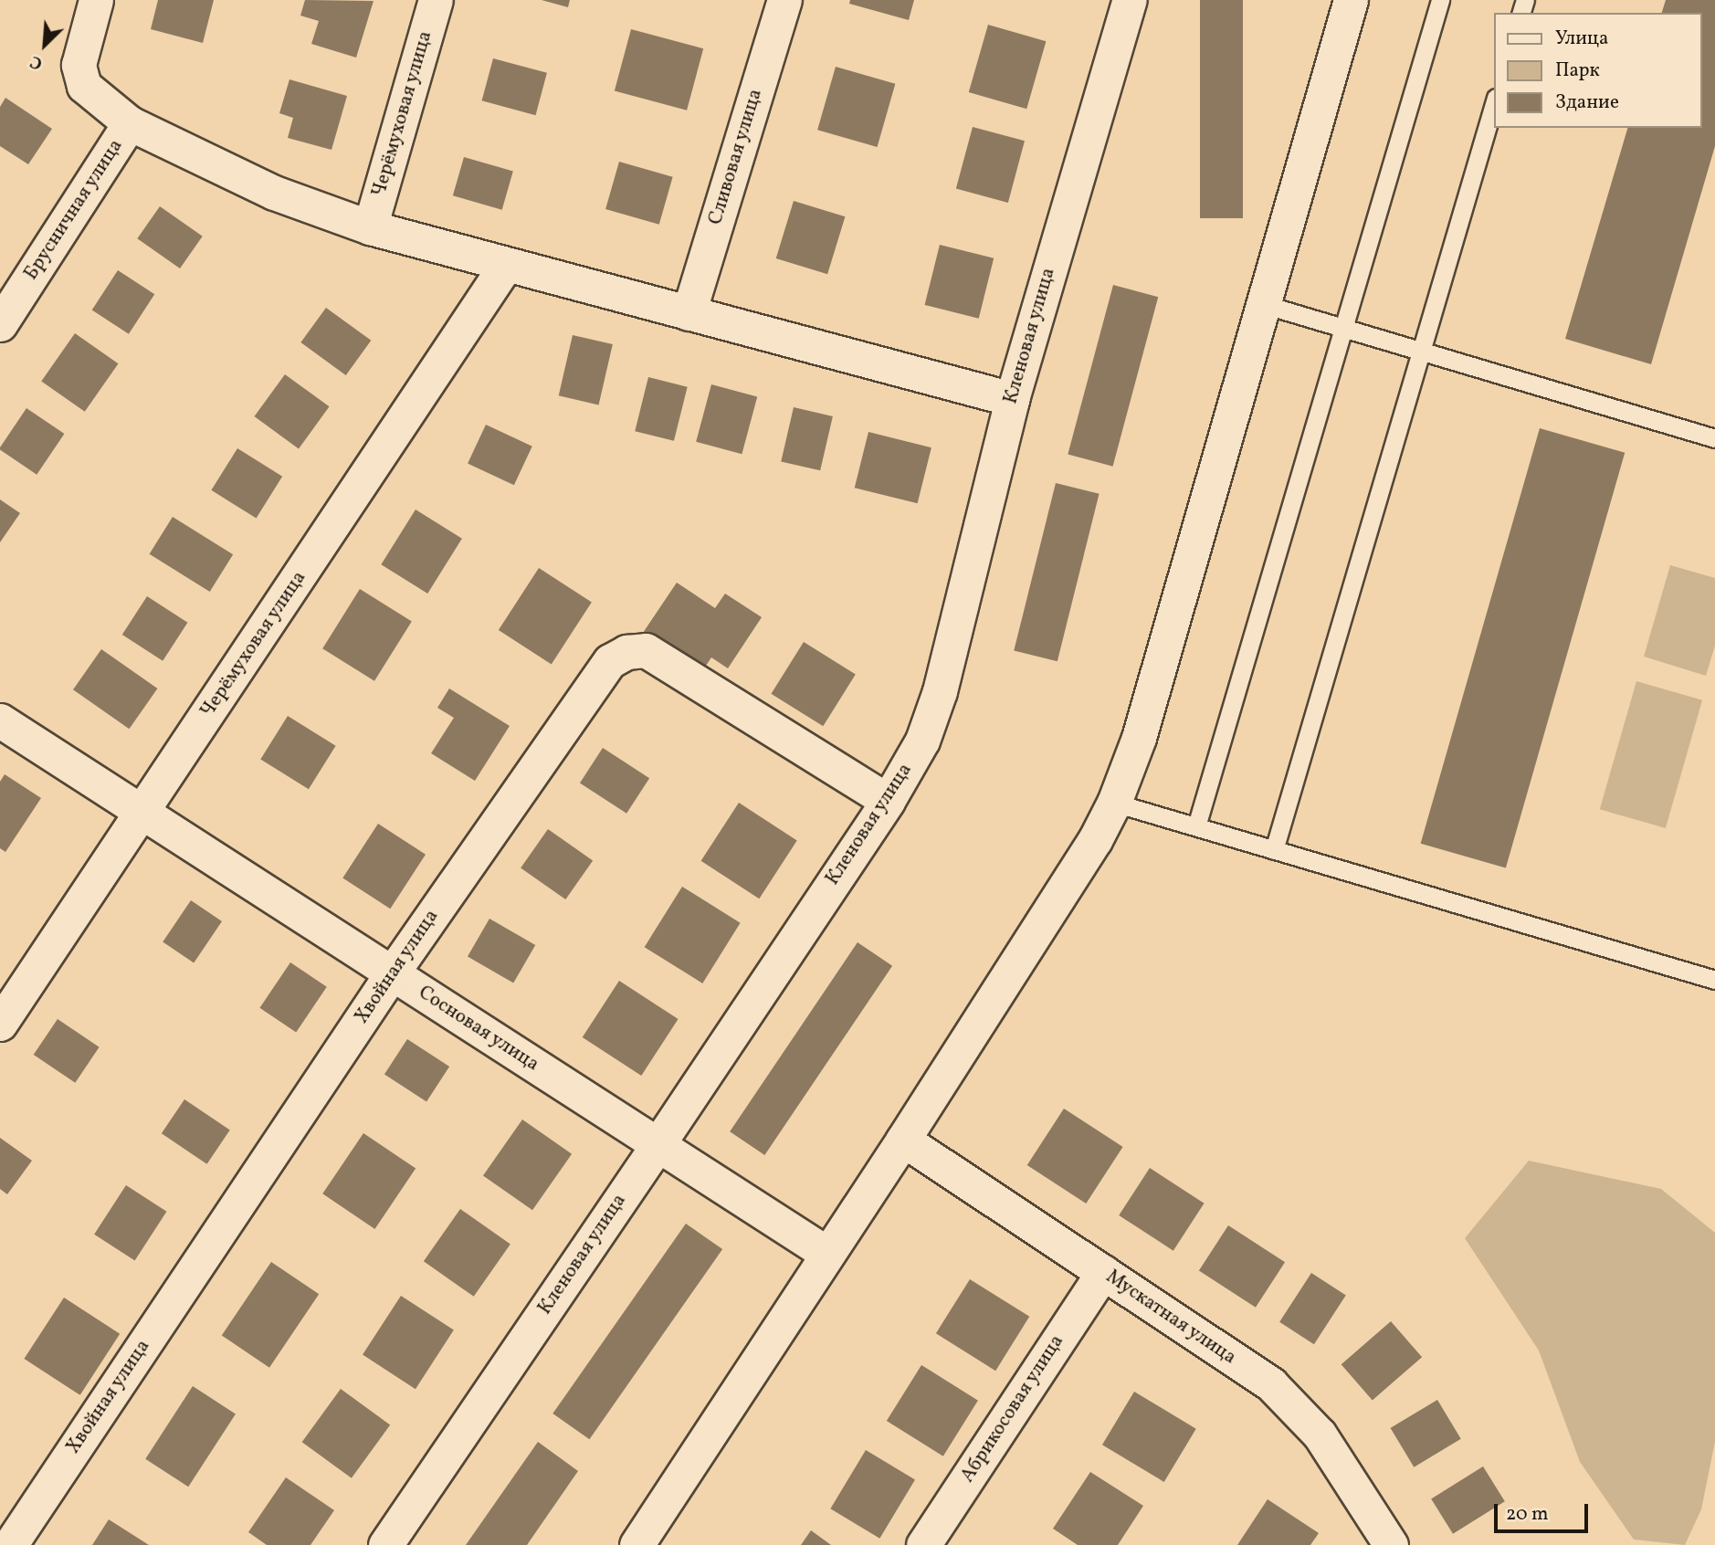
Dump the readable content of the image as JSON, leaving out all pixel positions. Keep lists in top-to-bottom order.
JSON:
{
  "streets": {
    "street": [
      "Черёмуховая улица",
      "Сливовая улица",
      "Брусничная улица",
      "Кленовая улица",
      "Хвойная улица",
      "Сосновая улица",
      "Мускатная улица",
      "Абрикосовая улица"
    ]
  },
  "crossings": [
    ["Черёмуховая улица", "Сосновая улица"],
    ["Кленовая улица", "Хвойная улица"],
    ["Кленовая улица", "Сосновая улица"],
    ["Хвойная улица", "Сосновая улица"],
    ["Мускатная улица", "Абрикосовая улица"]
  ],
  "legend": ["Улица", "Парк", "Здание"],
  "scale_bar": "20 m",
  "north": "bottom left"
}
